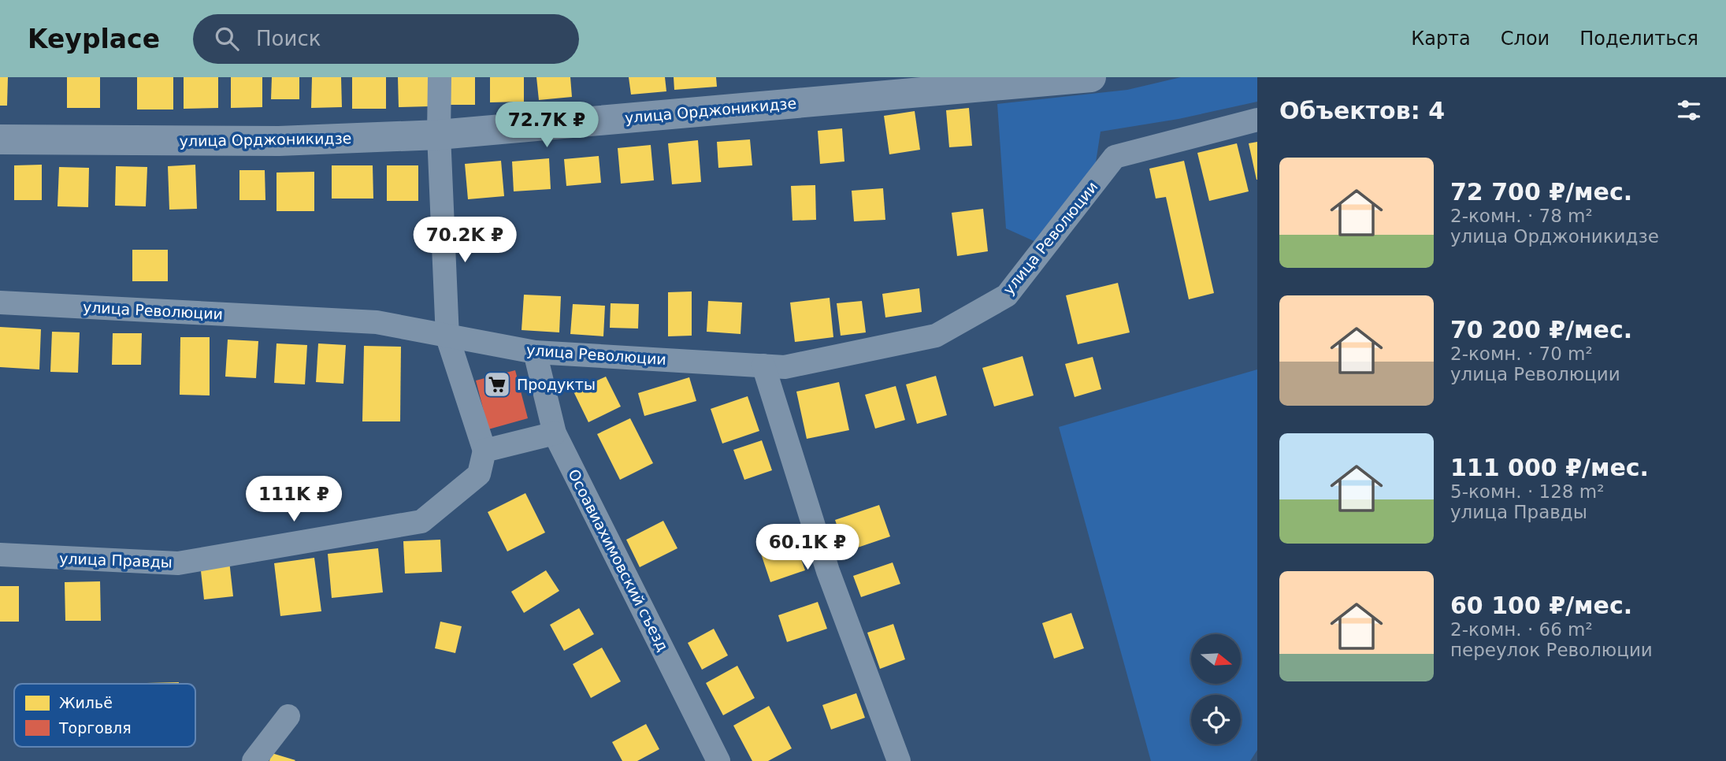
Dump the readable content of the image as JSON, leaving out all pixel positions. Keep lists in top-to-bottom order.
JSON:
{
  "streets": {
    "street": [
      "улица Орджоникидзе",
      "улица Революции",
      "улица Правды",
      "Осоавиахимовский съезд"
    ]
  },
  "crossings": [
    ["улица Революции", "Осоавиахимовский съезд"]
  ],
  "places": {
    "supermarket": ["Продукты"]
  },
  "legend": ["Жильё", "Торговля"],
  "north": "right",
  "page": {
    "header": "Keyplace",
    "search": "Поиск",
    "nav": ["Карта", "Слои", "Поделиться"],
    "heading": "Объектов: 4",
    "price": [
      "72.7K ₽",
      "70.2K ₽",
      "111K ₽",
      "60.1K ₽"
    ],
    "list": [
      {
        "name": "72 700 ₽/мес.",
        "note": "2-комн. · 78 m² · улица Орджоникидзе"
      },
      {
        "name": "70 200 ₽/мес.",
        "note": "2-комн. · 70 m² · улица Революции"
      },
      {
        "name": "111 000 ₽/мес.",
        "note": "5-комн. · 128 m² · улица Правды"
      },
      {
        "name": "60 100 ₽/мес.",
        "note": "2-комн. · 66 m² · переулок Революции"
      }
    ]
  }
}
